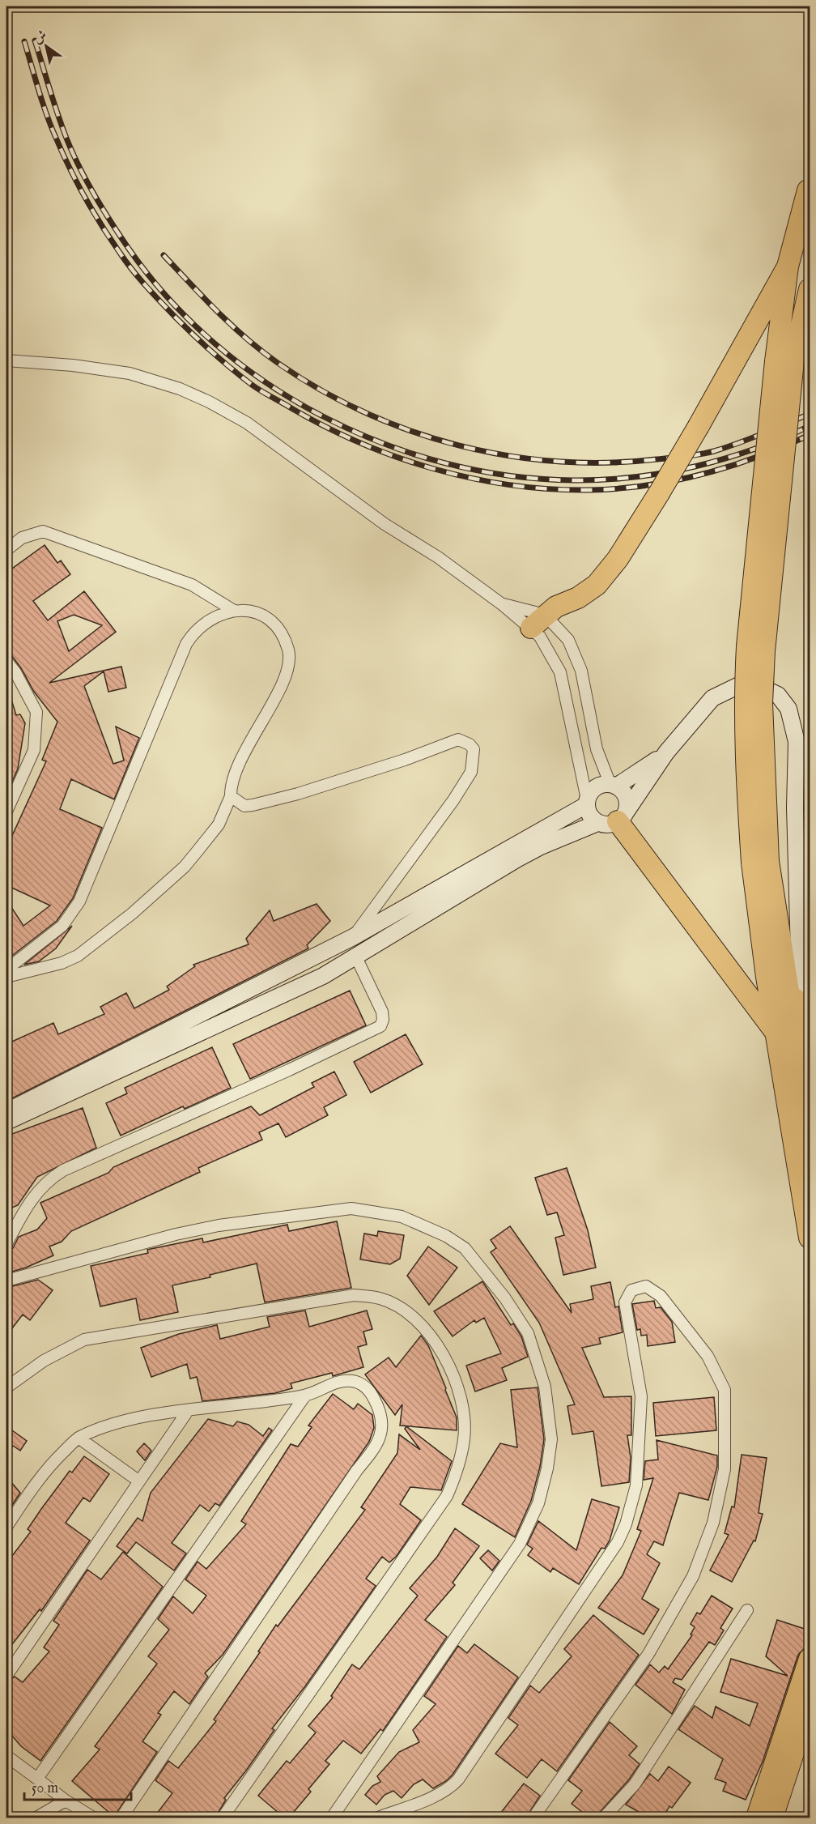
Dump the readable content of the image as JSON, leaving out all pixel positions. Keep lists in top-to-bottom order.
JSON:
{
  "scale_bar": "50 m",
  "north": "top left"
}
